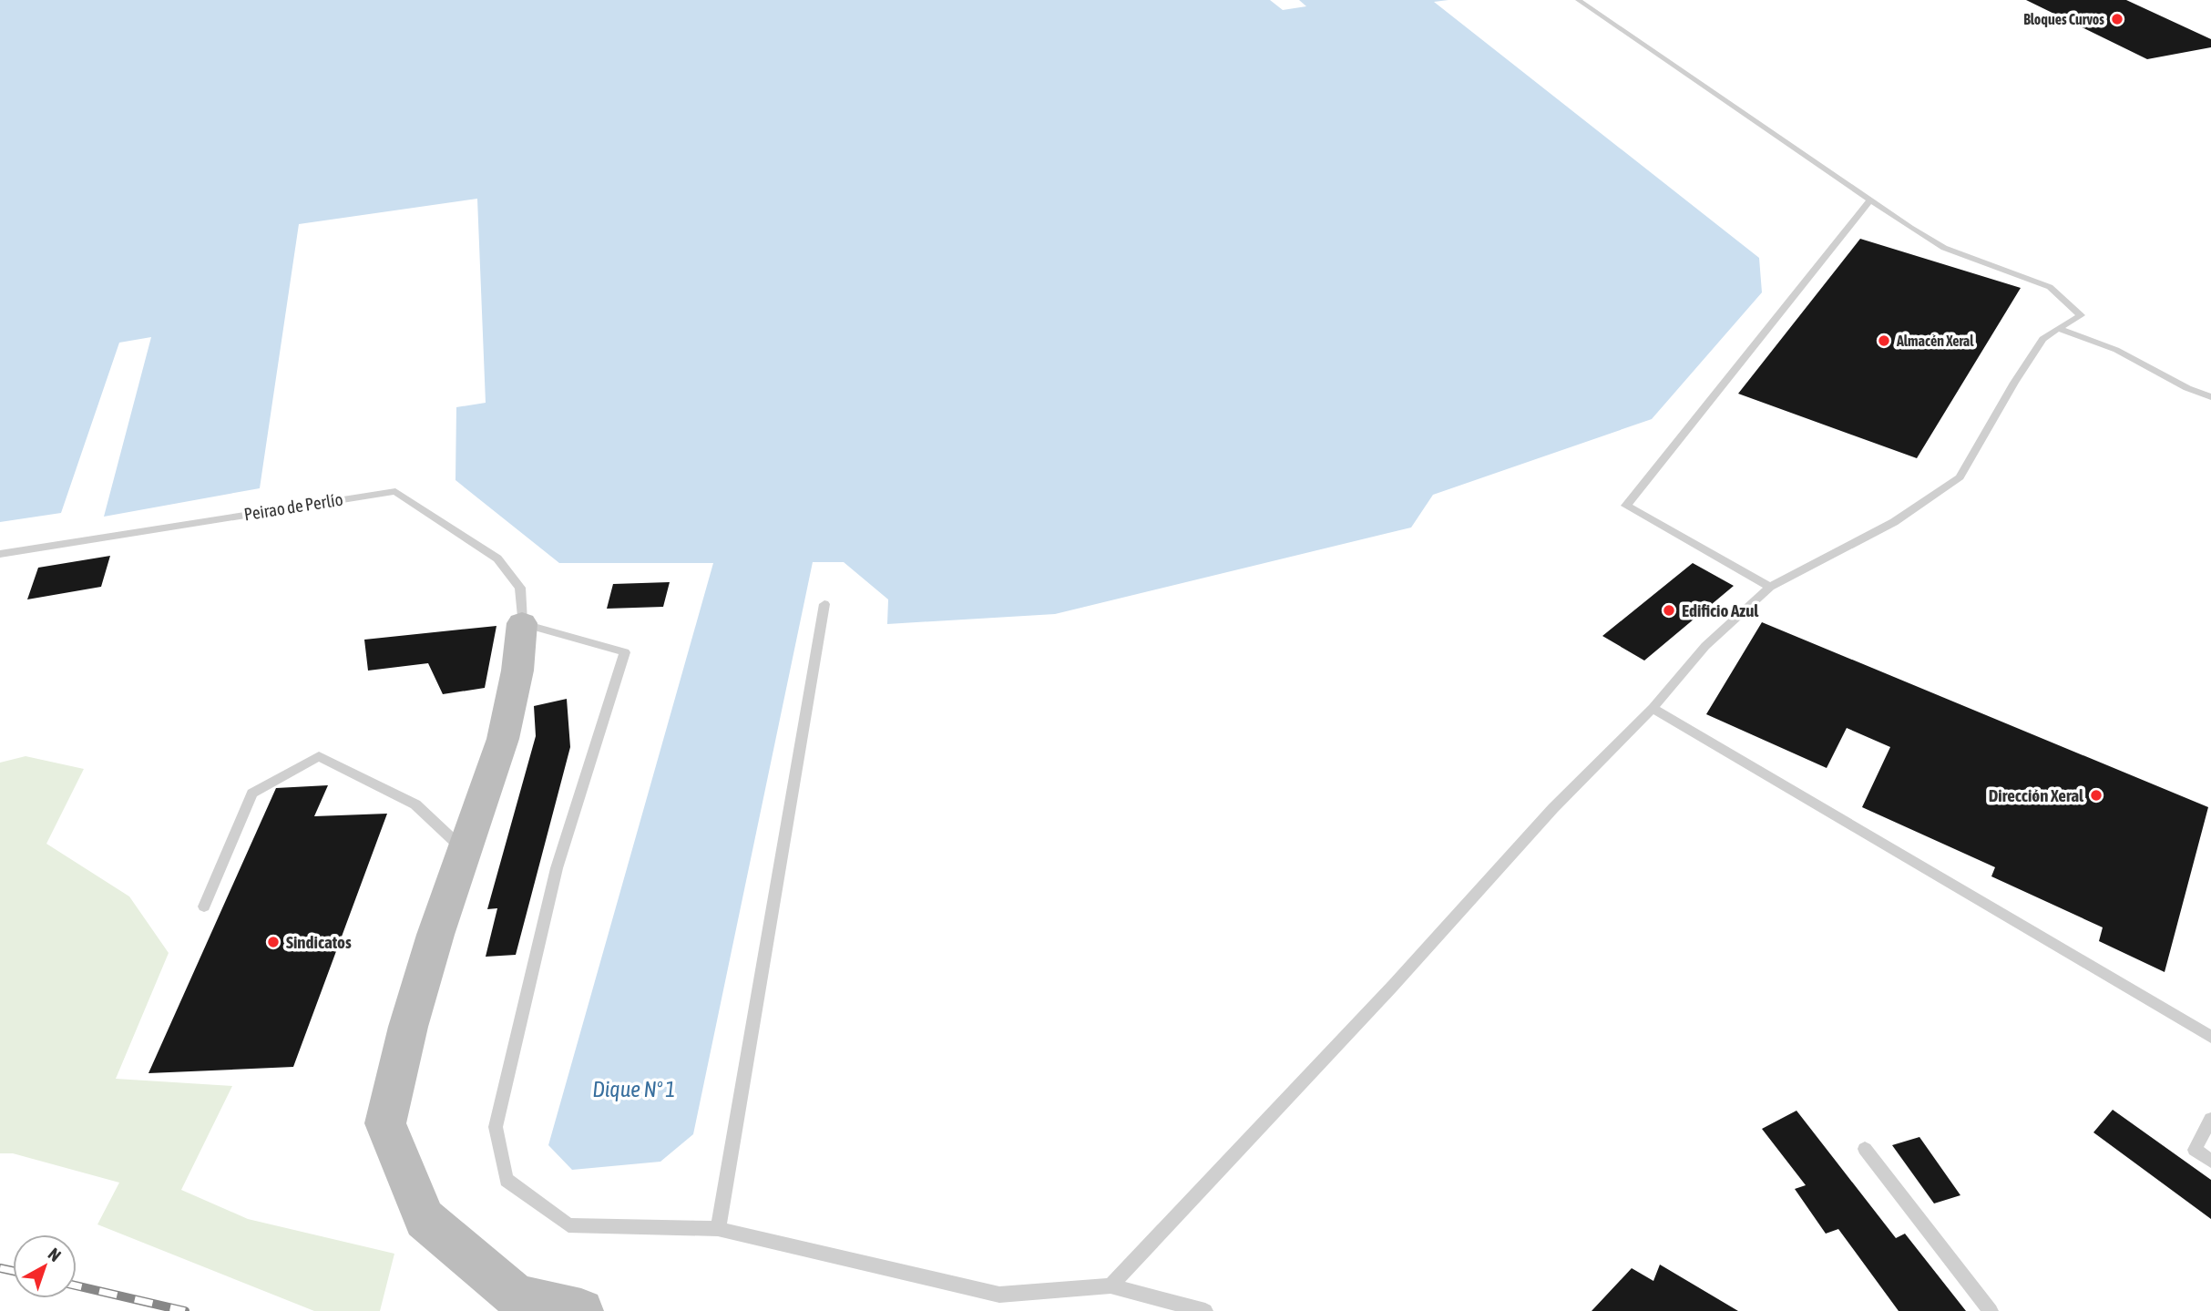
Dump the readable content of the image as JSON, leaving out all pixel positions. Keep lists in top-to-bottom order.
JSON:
{
  "streets": {
    "lane": ["Peirao de Perlío"]
  },
  "water": ["Dique Nº 1"],
  "places": [
    "Bloques Curvos",
    "Almacén Xeral",
    "Edificio Azul",
    "Dirección Xeral",
    "Sindicatos"
  ],
  "north": "top right"
}
